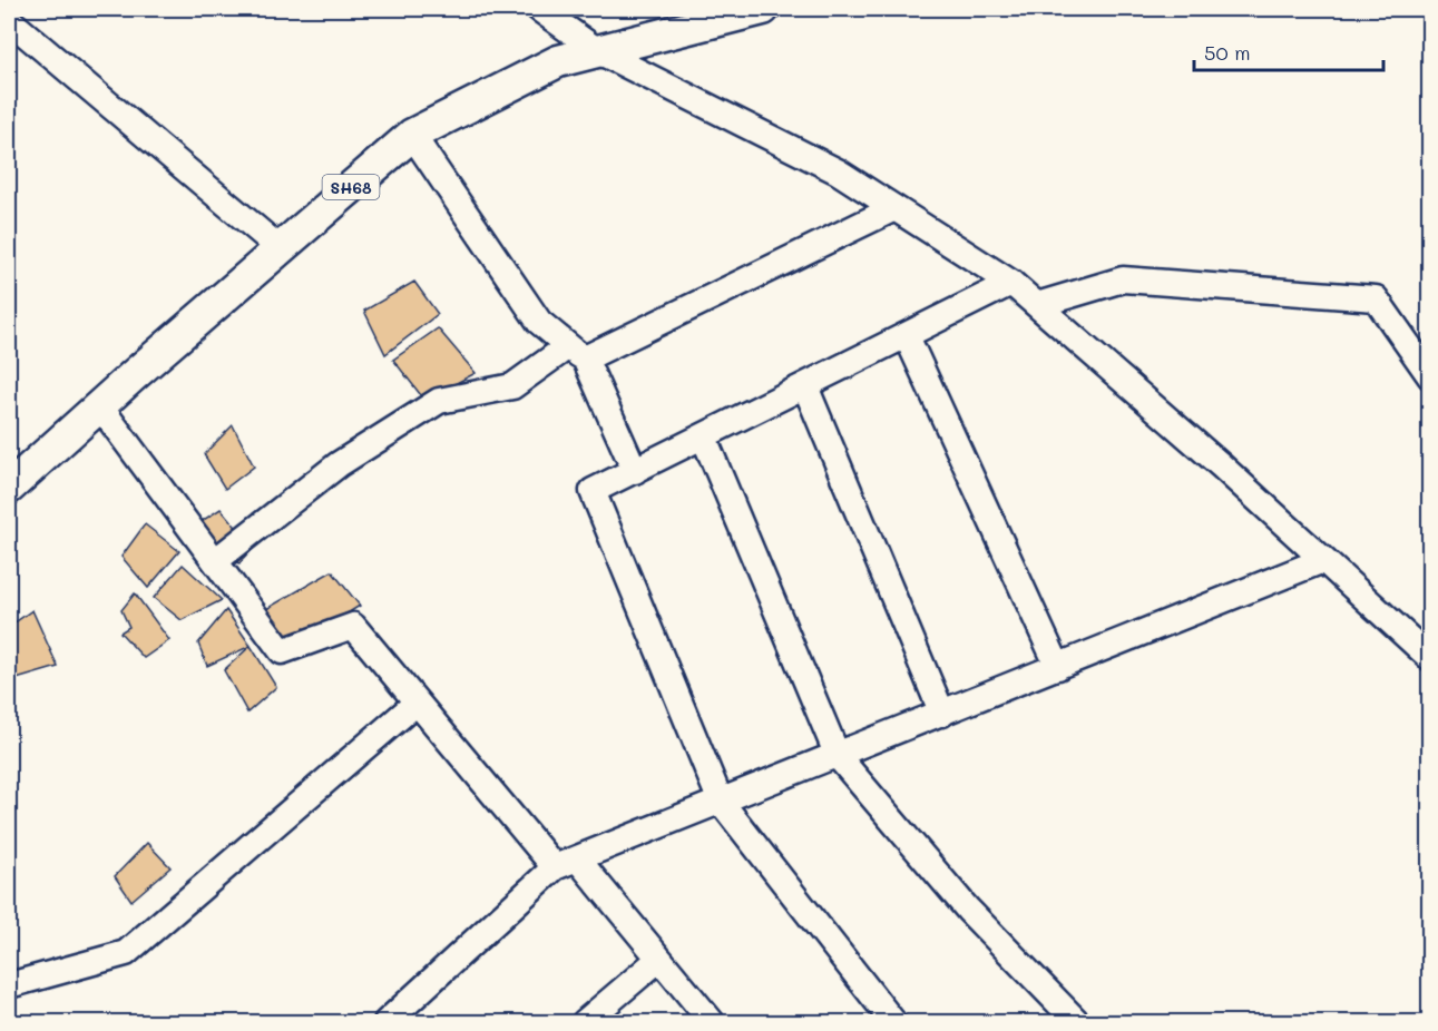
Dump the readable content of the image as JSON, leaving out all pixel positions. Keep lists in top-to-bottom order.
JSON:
{
  "streets": {
    "main road": ["SH68"]
  },
  "scale_bar": "50 m"
}
